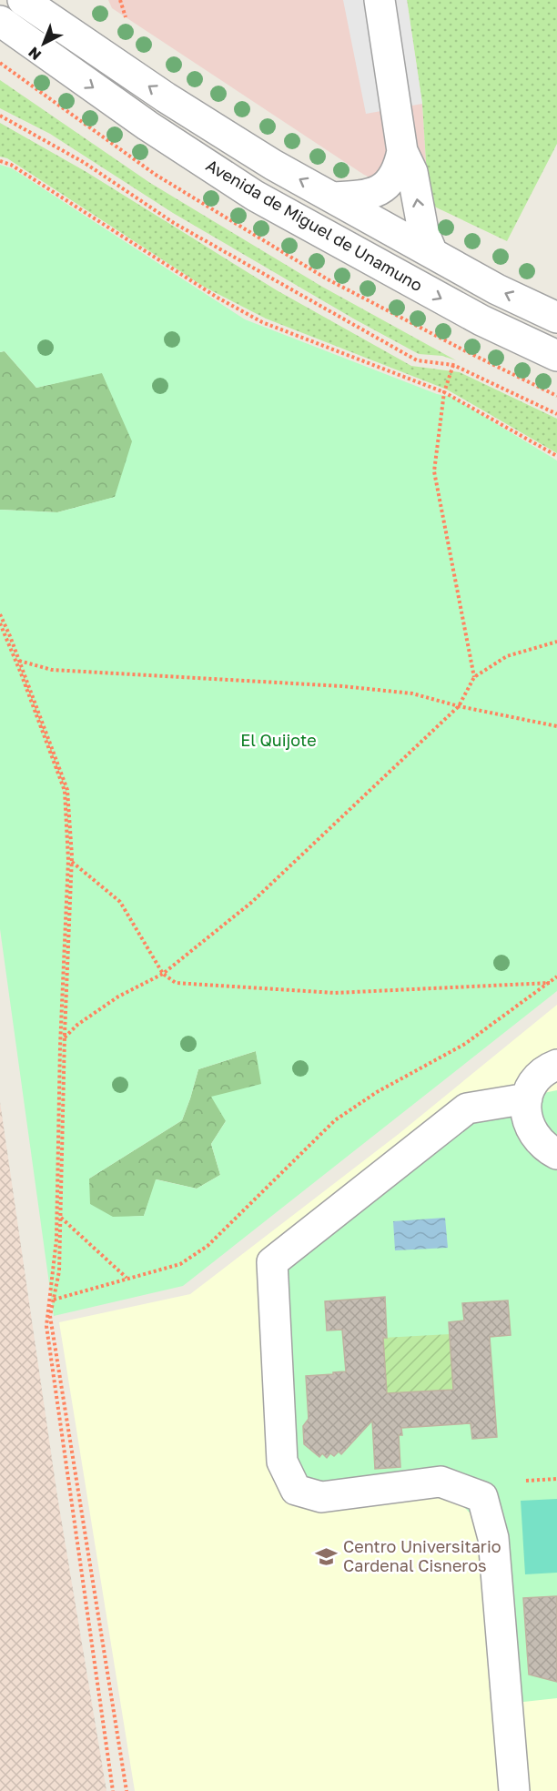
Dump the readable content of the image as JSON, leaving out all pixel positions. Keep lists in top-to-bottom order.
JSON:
{
  "streets": {
    "street": ["Avenida de Miguel de Unamuno"]
  },
  "parks": ["El Quijote"],
  "places": {
    "school or university": ["Centro Universitario Cardenal Cisneros"]
  },
  "north": "bottom left"
}
